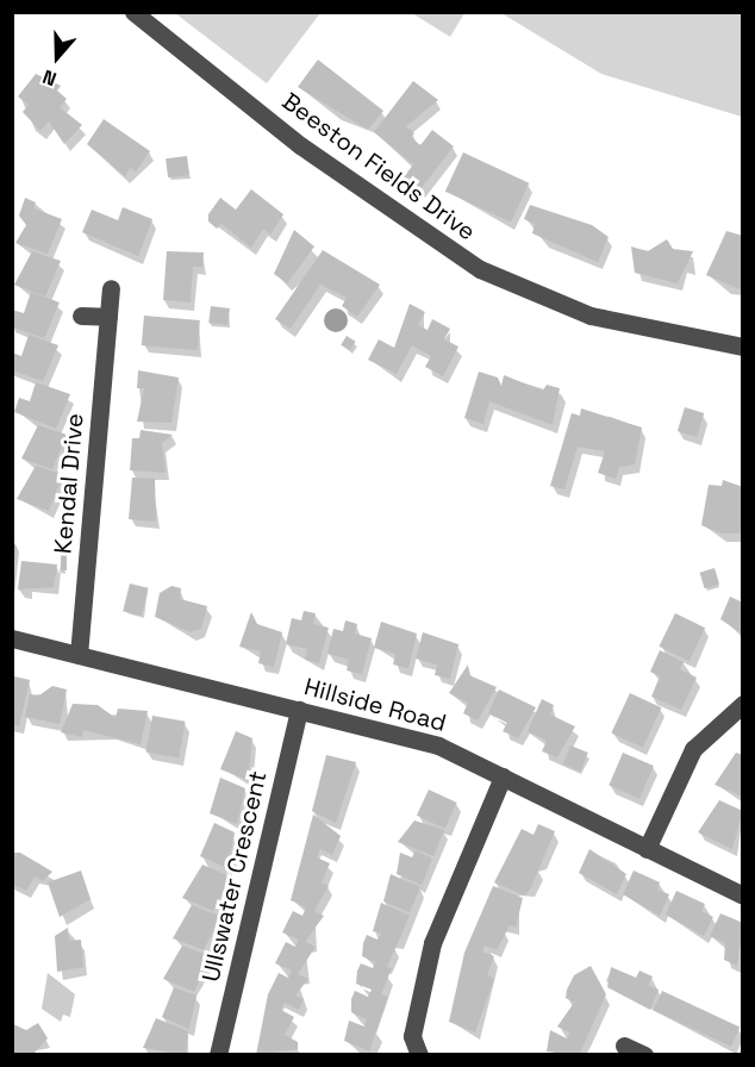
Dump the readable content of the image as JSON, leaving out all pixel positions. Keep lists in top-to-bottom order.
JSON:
{
  "streets": {
    "street": [
      "Beeston Fields Drive",
      "Kendal Drive",
      "Hillside Road",
      "Ullswater Crescent"
    ]
  },
  "crossings": [
    ["Kendal Drive", "Hillside Road"],
    ["Hillside Road", "Ullswater Crescent"]
  ],
  "north": "bottom"
}
